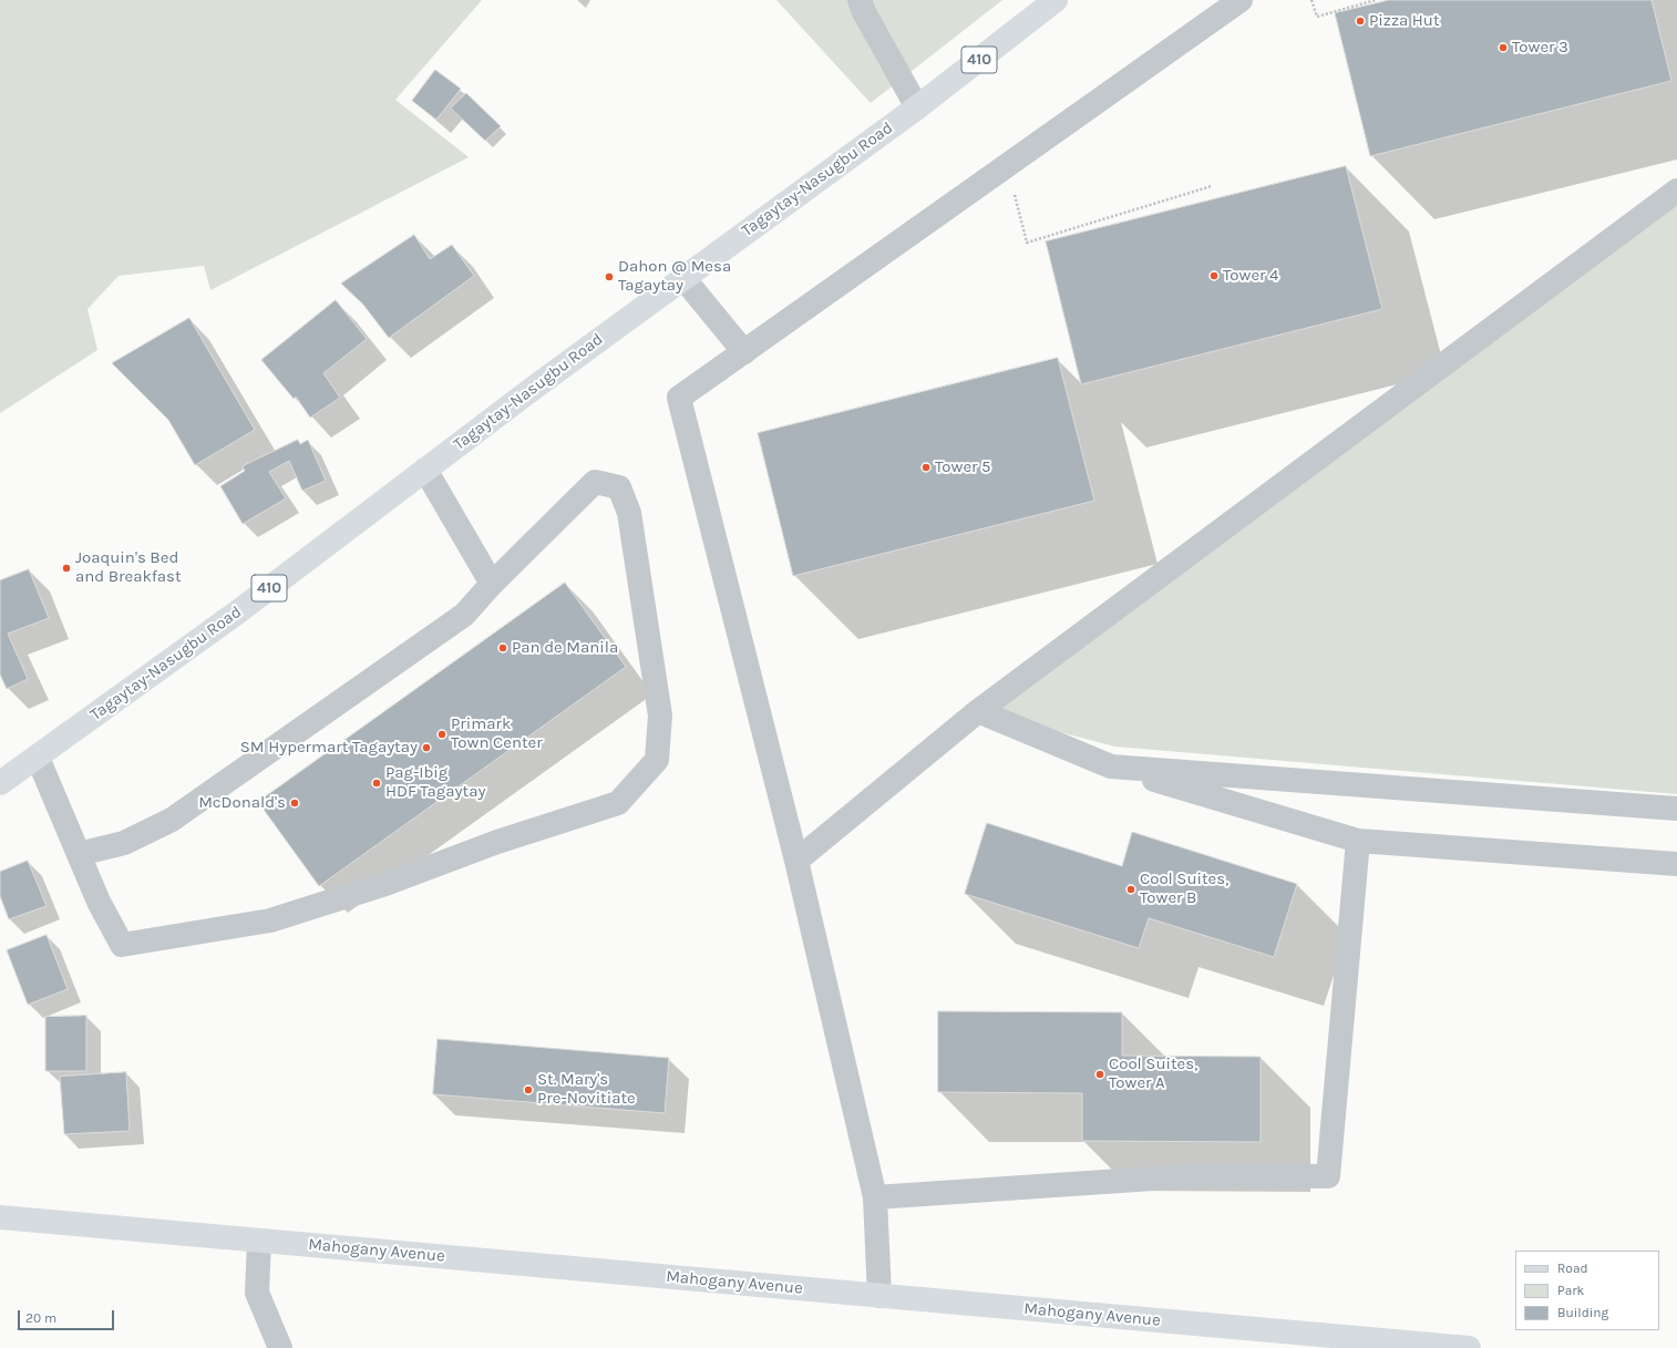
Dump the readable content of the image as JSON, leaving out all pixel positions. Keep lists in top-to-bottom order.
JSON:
{
  "streets": {
    "main road": ["410", "Tagaytay-Nasugbu Road", "Mahogany Avenue"]
  },
  "places": [
    "Pizza Hut",
    "Tower 3",
    "Tower 4",
    "Dahon @ Mesa Tagaytay",
    "Tower 5",
    "Joaquin's Bed and Breakfast",
    "Pan de Manila",
    "Primark Town Center",
    "SM Hypermart Tagaytay",
    "Pag-Ibig HDF Tagaytay",
    "McDonald's",
    "Cool Suites, Tower B",
    "Cool Suites, Tower A",
    "St. Mary's Pre-Novitiate"
  ],
  "legend": ["Road", "Park", "Building"],
  "scale_bar": "20 m"
}
